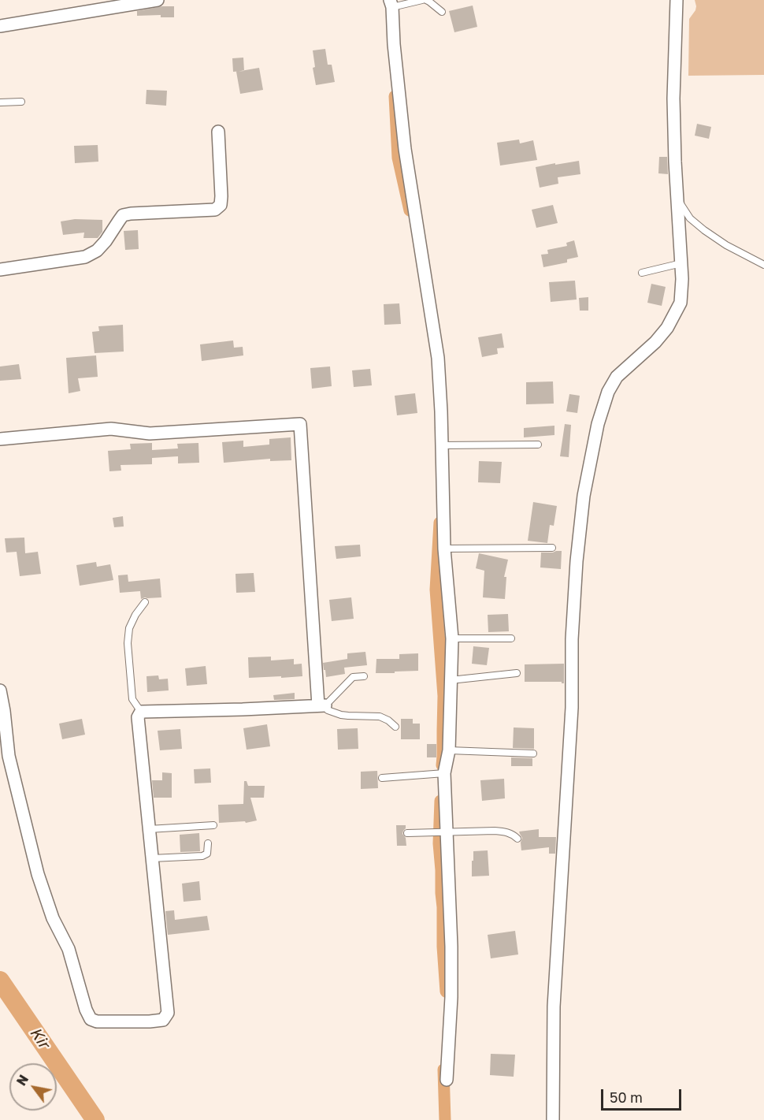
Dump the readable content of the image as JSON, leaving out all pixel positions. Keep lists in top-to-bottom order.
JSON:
{
  "water": ["Kir"],
  "scale_bar": "50 m",
  "north": "top left"
}
